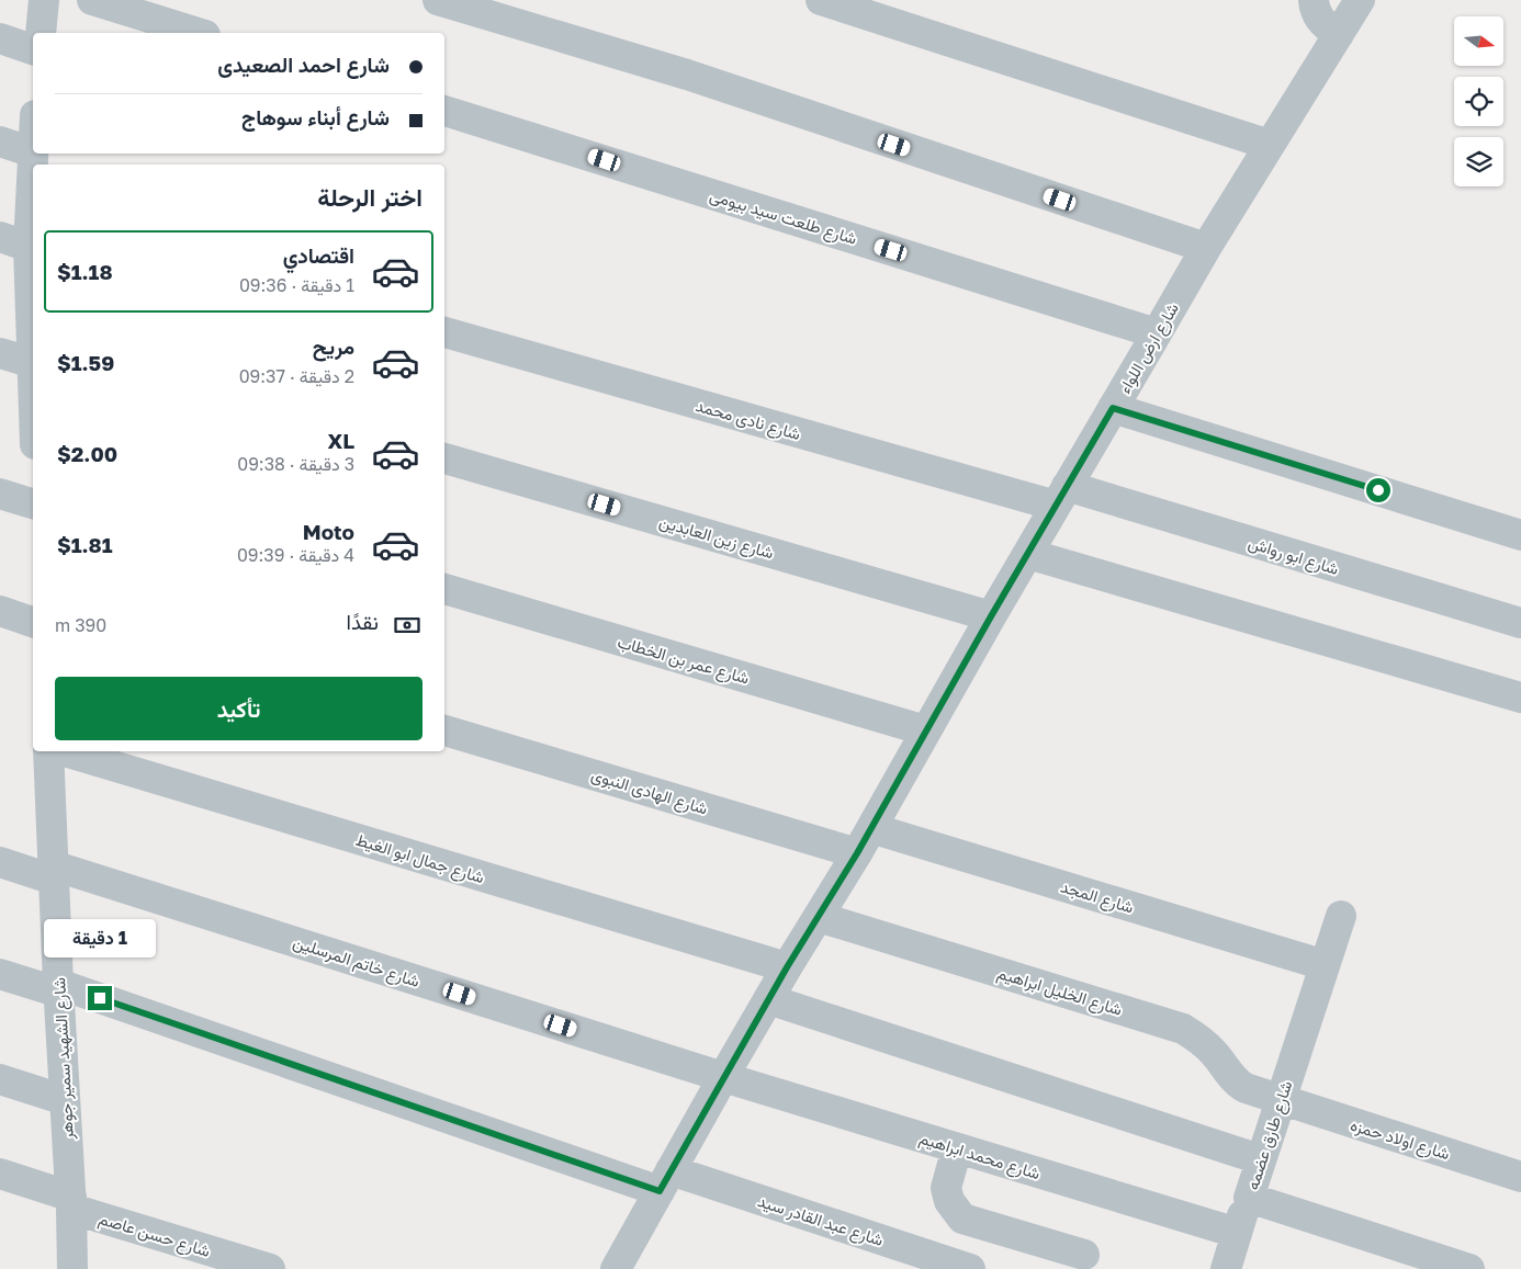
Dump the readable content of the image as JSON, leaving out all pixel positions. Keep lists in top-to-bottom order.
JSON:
{
  "streets": {
    "street": [
      "شارع طلعت سيد بيومى",
      "شارع ارض اللواء",
      "شارع نادى محمد",
      "شارع زين العابدين",
      "شارع ابو رواش",
      "شارع عمر بن الخطاب",
      "شارع الهادى النبوى",
      "شارع جمال ابو الغيط",
      "شارع المجد",
      "شارع خاتم المرسلين",
      "شارع الخليل ابراهيم",
      "شارع الشهيد سمير جوهر",
      "شارع طارق عضمه",
      "شارع اولاد حمزه",
      "شارع محمد ابراهيم",
      "شارع عبد القادر سيد",
      "شارع حسن عاصم"
    ]
  },
  "crossings": [
    ["شارع طلعت سيد بيومى", "شارع ارض اللواء"],
    ["شارع ارض اللواء", "شارع نادى محمد"],
    ["شارع ارض اللواء", "شارع زين العابدين"],
    ["شارع ارض اللواء", "شارع ابو رواش"],
    ["شارع ارض اللواء", "شارع عمر بن الخطاب"],
    ["شارع ارض اللواء", "شارع الهادى النبوى"],
    ["شارع ارض اللواء", "شارع جمال ابو الغيط"],
    ["شارع ارض اللواء", "شارع المجد"],
    ["شارع ارض اللواء", "شارع خاتم المرسلين"],
    ["شارع ارض اللواء", "شارع الخليل ابراهيم"],
    ["شارع ارض اللواء", "شارع محمد ابراهيم"],
    ["شارع ارض اللواء", "شارع عبد القادر سيد"],
    ["شارع نادى محمد", "شارع ابو رواش"],
    ["شارع الهادى النبوى", "شارع المجد"],
    ["شارع المجد", "شارع طارق عضمه"],
    ["شارع خاتم المرسلين", "شارع الشهيد سمير جوهر"],
    ["شارع خاتم المرسلين", "شارع محمد ابراهيم"],
    ["شارع الخليل ابراهيم", "شارع طارق عضمه"],
    ["شارع الخليل ابراهيم", "شارع اولاد حمزه"],
    ["شارع الشهيد سمير جوهر", "شارع عبد القادر سيد"],
    ["شارع الشهيد سمير جوهر", "شارع حسن عاصم"],
    ["شارع طارق عضمه", "شارع اولاد حمزه"]
  ],
  "north": "right",
  "page": {
    "banner": ["شارع احمد الصعيدى", "شارع أبناء سوهاج"],
    "heading": "اختر الرحلة",
    "list": [
      {
        "name": "اقتصادي",
        "note": "1 دقيقة · 09:36",
        "value": "$1.18"
      },
      {
        "name": "مريح",
        "note": "2 دقيقة · 09:37",
        "value": "$1.59"
      },
      {
        "name": "XL",
        "note": "3 دقيقة · 09:38",
        "value": "$2.00"
      },
      {
        "name": "Moto",
        "note": "4 دقيقة · 09:39",
        "value": "$1.81"
      }
    ],
    "pay": ["نقدًا", "390 m"],
    "buttons": "تأكيد",
    "bubble": "1 دقيقة"
  }
}
